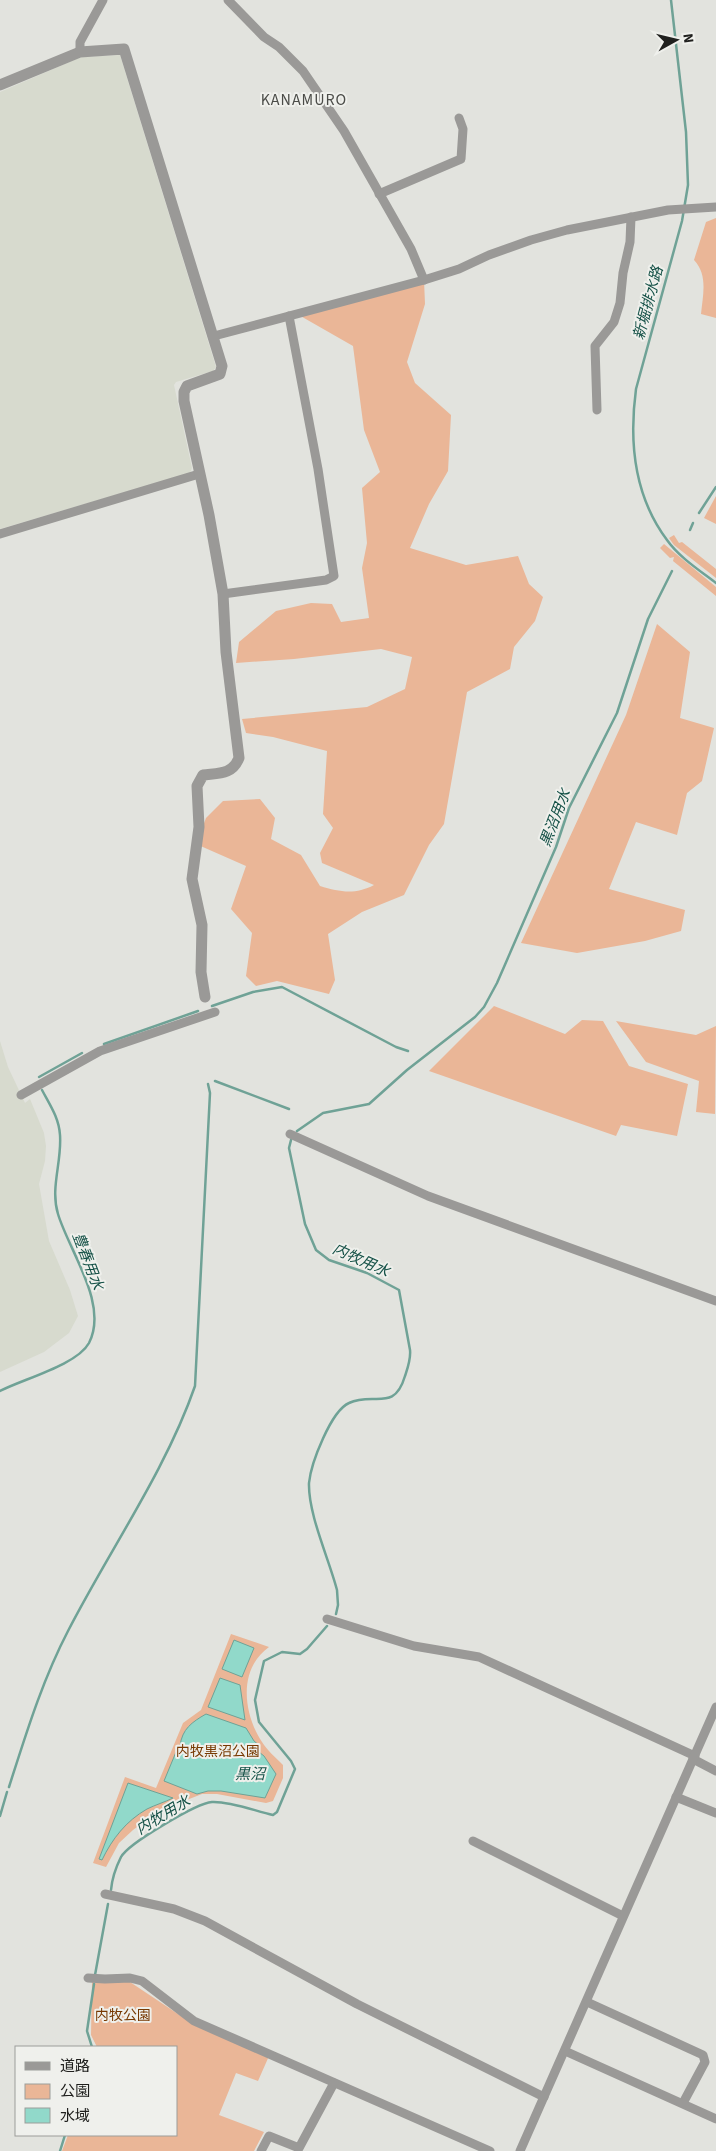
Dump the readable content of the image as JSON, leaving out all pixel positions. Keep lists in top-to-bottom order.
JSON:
{
  "districts": ["KANAMURO"],
  "water": [
    "新堀排水路",
    "黒沼用水",
    "内牧用水",
    "豊春用水",
    "黒沼"
  ],
  "parks": ["内牧黒沼公園", "内牧公園"],
  "legend": ["道路", "公園", "水域"],
  "north": "right"
}
